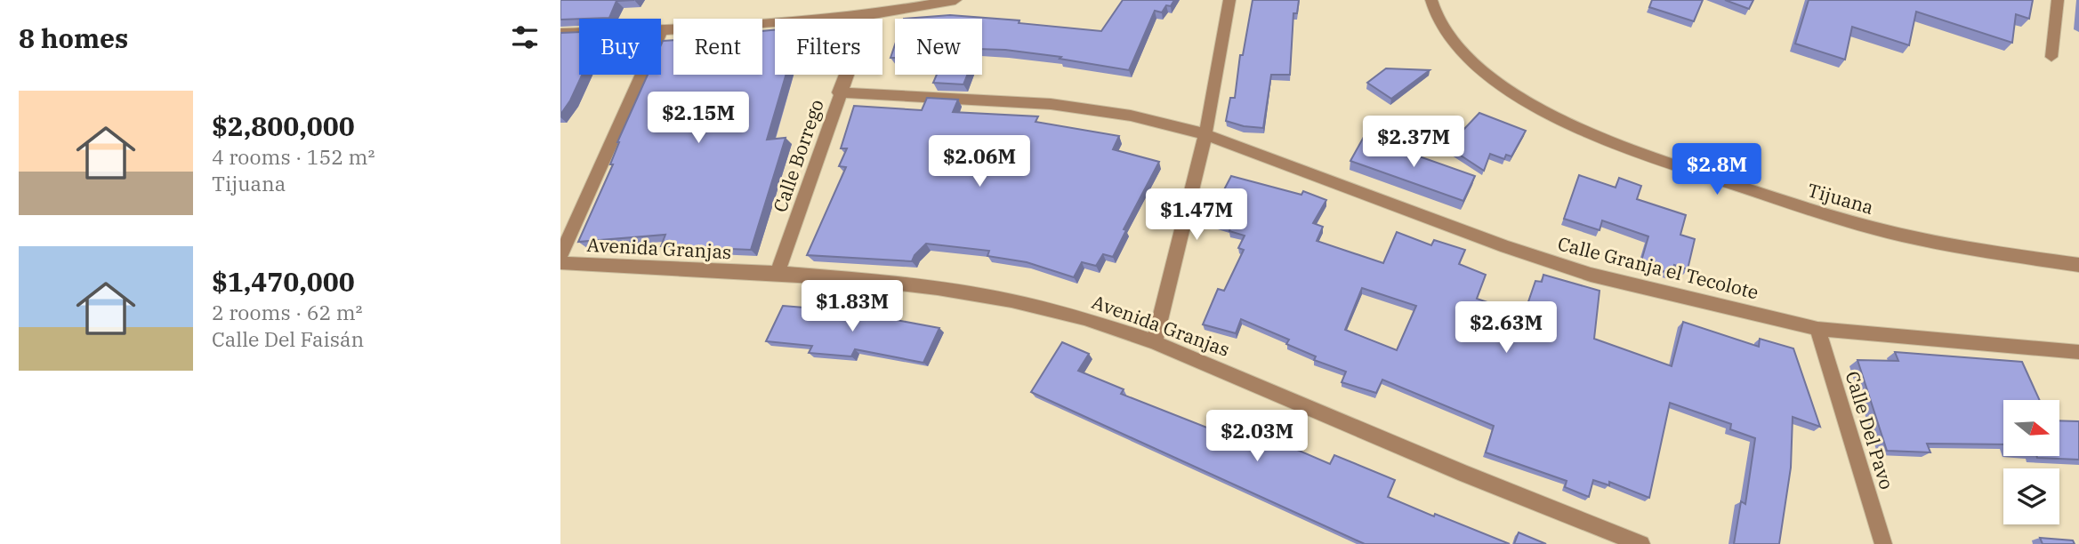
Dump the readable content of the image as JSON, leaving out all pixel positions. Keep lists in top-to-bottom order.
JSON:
{
  "streets": {
    "street": [
      "Calle Borrego",
      "Tijuana",
      "Avenida Granjas",
      "Calle Granja el Tecolote",
      "Calle Del Pavo"
    ]
  },
  "crossings": [
    ["Calle Borrego", "Avenida Granjas"],
    ["Calle Borrego", "Calle Granja el Tecolote"],
    ["Calle Granja el Tecolote", "Calle Del Pavo"]
  ],
  "north": "right",
  "page": {
    "heading": "8 homes",
    "chip": [
      "Buy",
      "Rent",
      "Filters",
      "New"
    ],
    "list": [
      {
        "name": "$2,800,000",
        "note": "4 rooms · 152 m² · Tijuana"
      },
      {
        "name": "$1,470,000",
        "note": "2 rooms · 62 m² · Calle Del Faisán"
      }
    ],
    "price": [
      "$2.15M",
      "$2.37M",
      "$2.06M",
      "$2.8M",
      "$1.47M",
      "$1.83M",
      "$2.63M",
      "$2.03M"
    ]
  }
}
